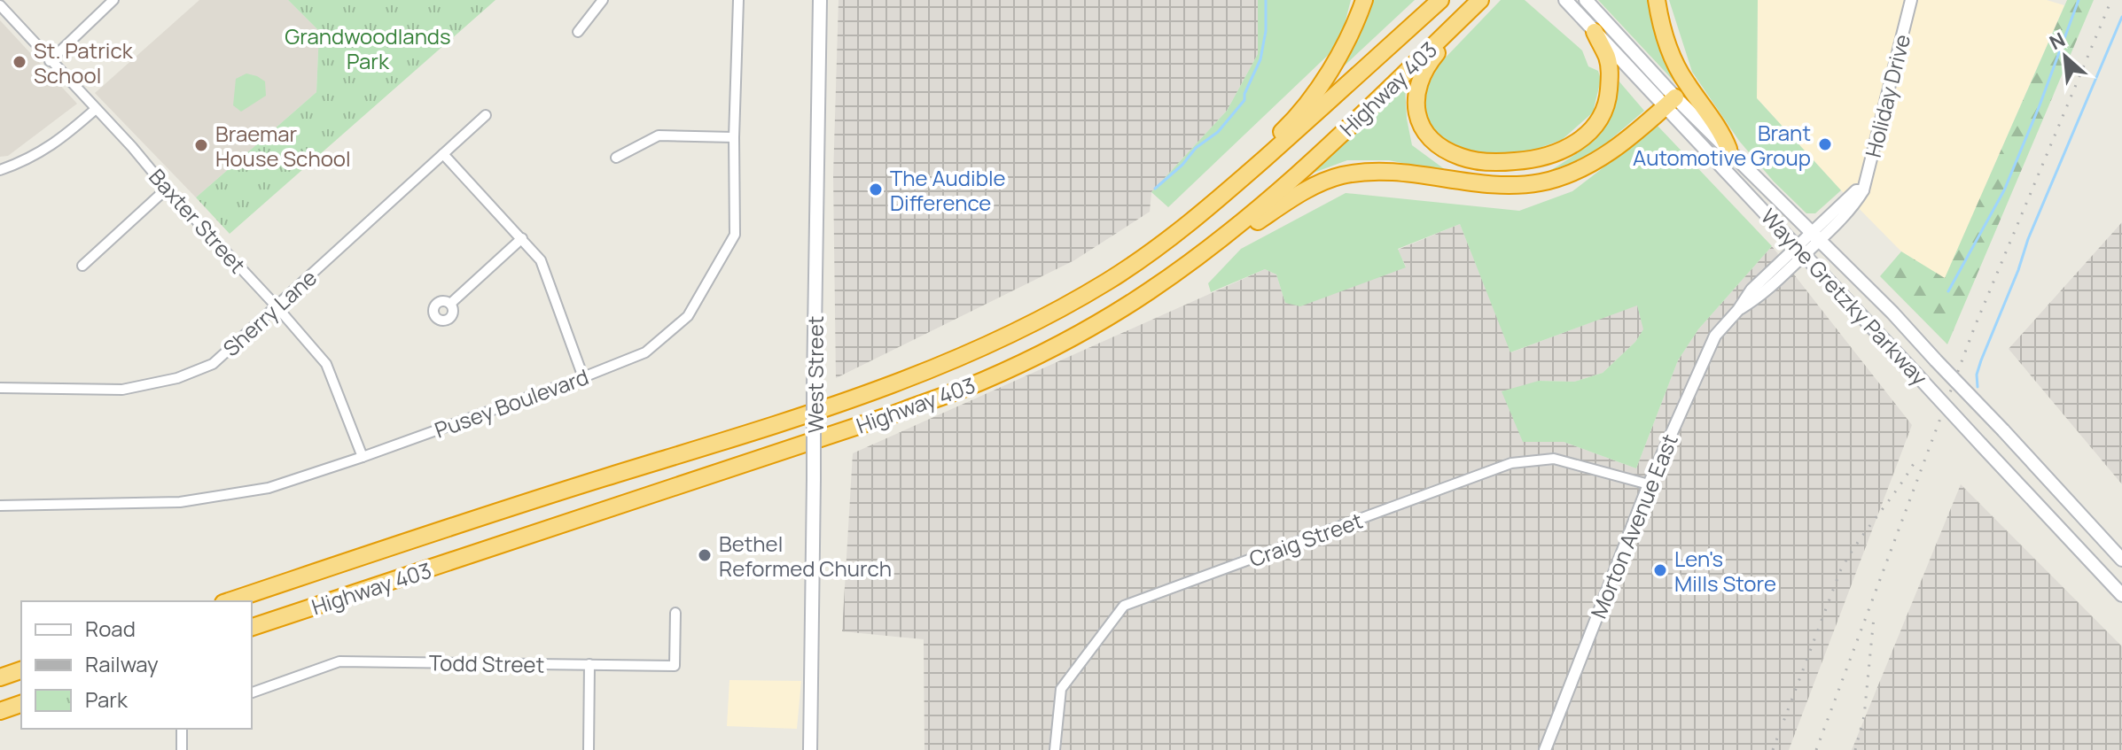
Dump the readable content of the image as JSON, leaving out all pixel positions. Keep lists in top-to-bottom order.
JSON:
{
  "streets": {
    "highway": ["Highway 403"],
    "main road": ["Wayne Gretzky Parkway", "West Street"],
    "street": [
      "Holiday Drive",
      "Baxter Street",
      "Sherry Lane",
      "Pusey Boulevard",
      "Morton Avenue East",
      "Craig Street",
      "Todd Street"
    ]
  },
  "crossings": [
    ["Holiday Drive", "Wayne Gretzky Parkway"],
    ["Holiday Drive", "Morton Avenue East"],
    ["Baxter Street", "Sherry Lane"],
    ["Baxter Street", "Pusey Boulevard"],
    ["Wayne Gretzky Parkway", "Morton Avenue East"],
    ["Morton Avenue East", "Craig Street"]
  ],
  "parks": ["Grandwoodlands Park"],
  "places": [
    "St. Patrick School",
    "Brant Automotive Group",
    "Braemar House School",
    "The Audible Difference",
    "Bethel Reformed Church",
    "Len's Mills Store"
  ],
  "legend": ["Road", "Railway", "Park"],
  "north": "top left"
}
